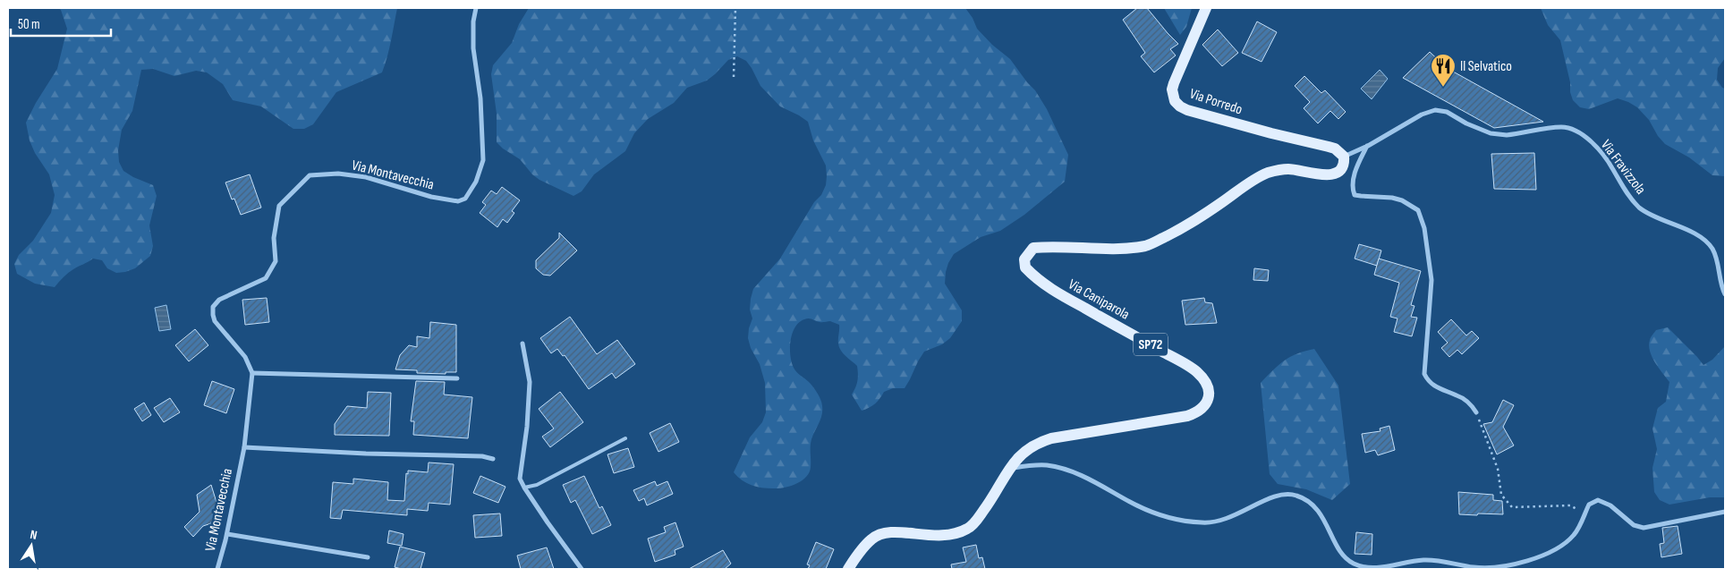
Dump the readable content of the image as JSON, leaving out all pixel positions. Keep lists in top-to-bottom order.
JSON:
{
  "streets": {
    "main road": ["Via Porredo", "Via Caniparola", "SP72"],
    "street": ["Via Fravizzola", "Via Montavecchia"]
  },
  "crossings": [
    ["Via Porredo", "Via Fravizzola"],
    ["Via Porredo", "Via Caniparola"],
    ["Via Fravizzola", "Via Caniparola"]
  ],
  "places": {
    "restaurant": ["Il Selvatico"]
  },
  "scale_bar": "50 m",
  "north": "top"
}
